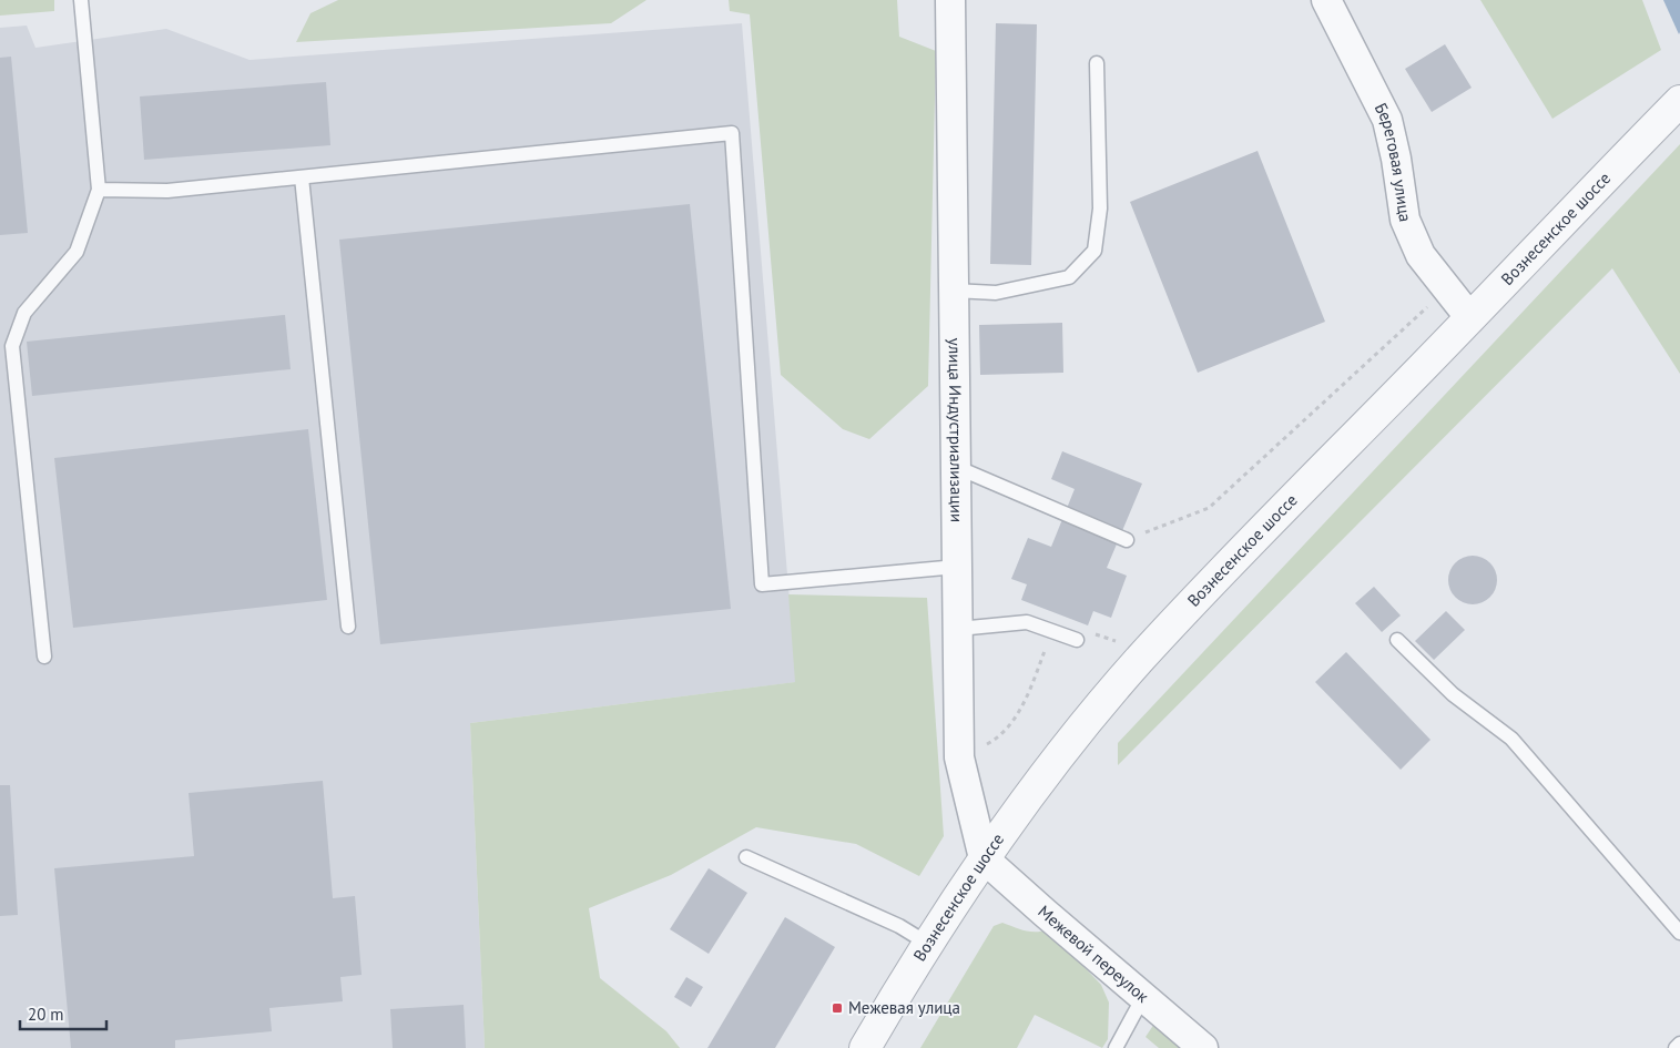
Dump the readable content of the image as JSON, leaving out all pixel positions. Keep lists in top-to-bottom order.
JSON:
{
  "streets": {
    "street": [
      "Береговая улица",
      "Вознесенское шоссе",
      "улица Индустриализации",
      "Межевой переулок"
    ]
  },
  "crossings": [
    ["Береговая улица", "Вознесенское шоссе"],
    ["Вознесенское шоссе", "улица Индустриализации"],
    ["Вознесенское шоссе", "Межевой переулок"],
    ["улица Индустриализации", "Межевой переулок"]
  ],
  "places": {
    "transit": ["Межевая улица"]
  },
  "scale_bar": "20 m"
}
